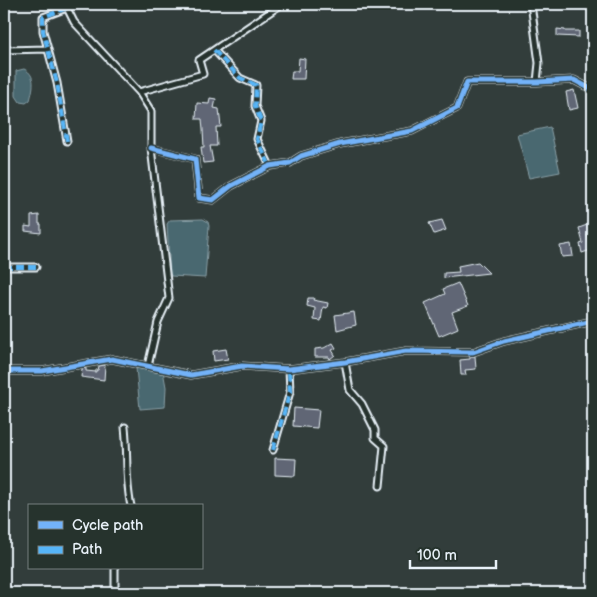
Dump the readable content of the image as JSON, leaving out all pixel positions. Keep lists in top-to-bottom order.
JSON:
{
  "legend": ["Cycle path", "Path"],
  "scale_bar": "100 m"
}
